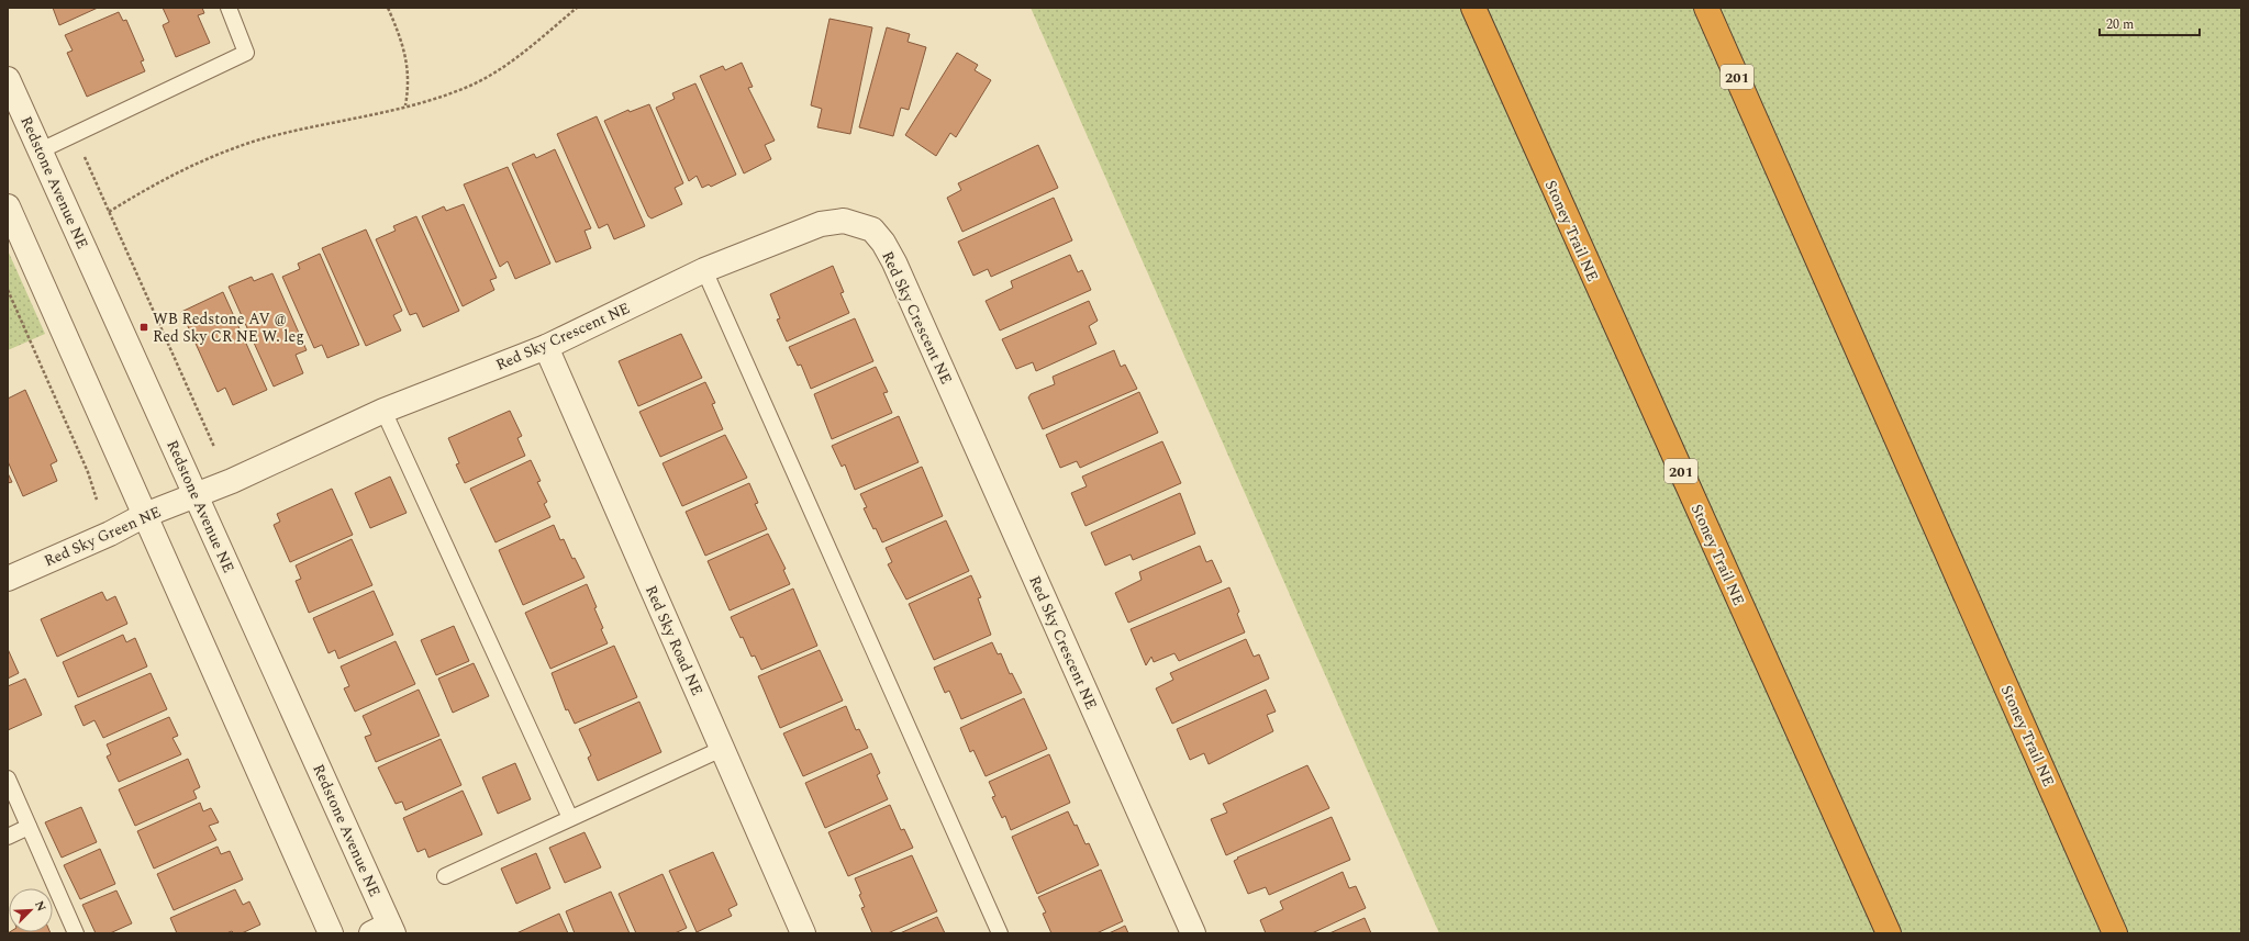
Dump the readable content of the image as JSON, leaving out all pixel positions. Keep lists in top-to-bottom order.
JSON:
{
  "streets": {
    "highway": ["201", "Stoney Trail NE"],
    "street": [
      "Redstone Avenue NE",
      "Red Sky Crescent NE",
      "Red Sky Green NE",
      "Red Sky Road NE"
    ]
  },
  "crossings": [
    ["Redstone Avenue NE", "Red Sky Crescent NE"],
    ["Redstone Avenue NE", "Red Sky Green NE"],
    ["Red Sky Crescent NE", "Red Sky Green NE"],
    ["Red Sky Crescent NE", "Red Sky Road NE"]
  ],
  "places": {
    "transit": ["WB Redstone AV @ Red Sky CR NE W. leg"]
  },
  "scale_bar": "20 m",
  "north": "top right"
}
